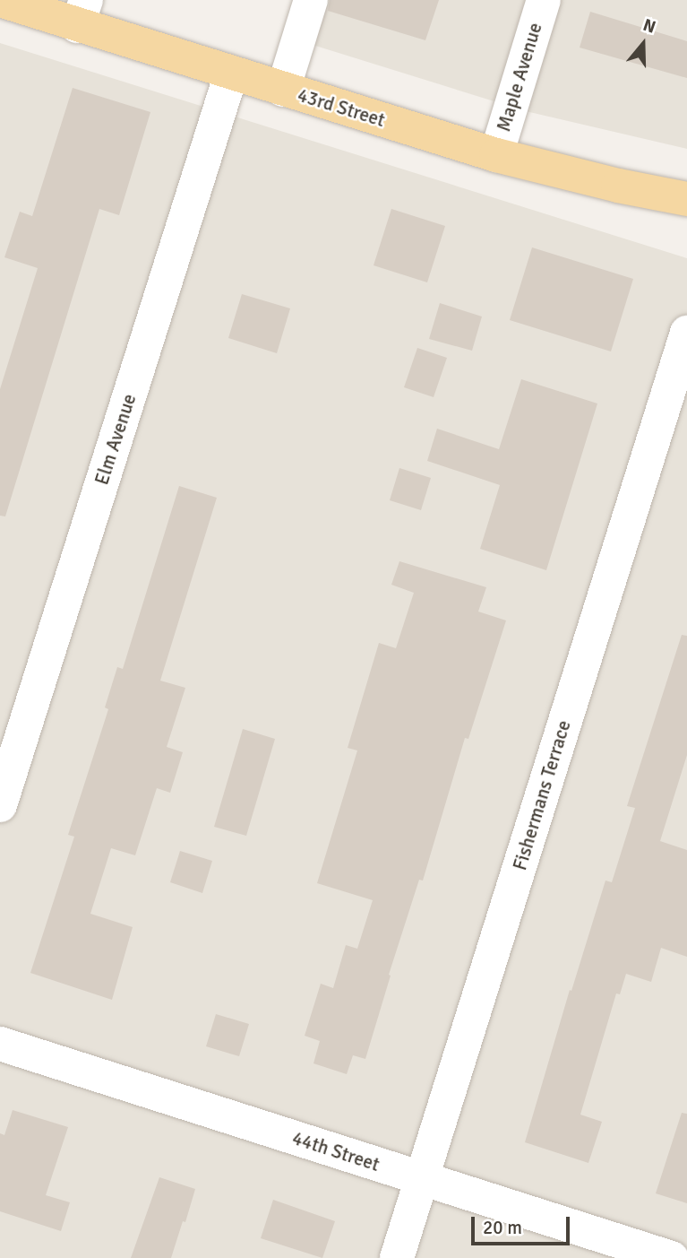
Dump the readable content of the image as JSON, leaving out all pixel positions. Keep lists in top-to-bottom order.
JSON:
{
  "streets": {
    "main road": ["43rd Street"],
    "street": [
      "Maple Avenue",
      "Elm Avenue",
      "Fishermans Terrace",
      "44th Street"
    ]
  },
  "crossings": [
    ["Maple Avenue", "43rd Street"],
    ["43rd Street", "Elm Avenue"],
    ["Fishermans Terrace", "44th Street"]
  ],
  "scale_bar": "20 m",
  "north": "top"
}
